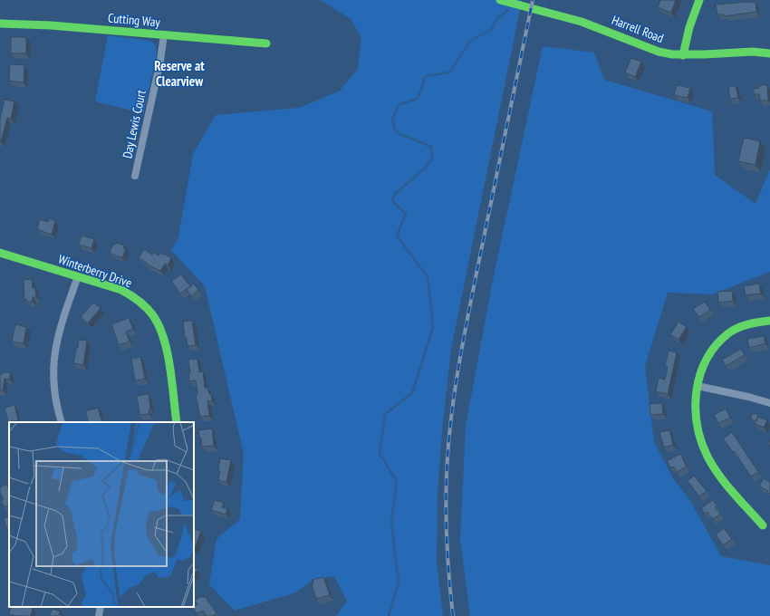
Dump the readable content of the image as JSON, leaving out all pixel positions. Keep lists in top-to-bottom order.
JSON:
{
  "streets": {
    "street": [
      "Cutting Way",
      "Harrell Road",
      "Day Lewis Court",
      "Winterberry Drive"
    ]
  },
  "crossings": [
    ["Cutting Way", "Day Lewis Court"]
  ],
  "districts": ["Reserve at Clearview"]
}
